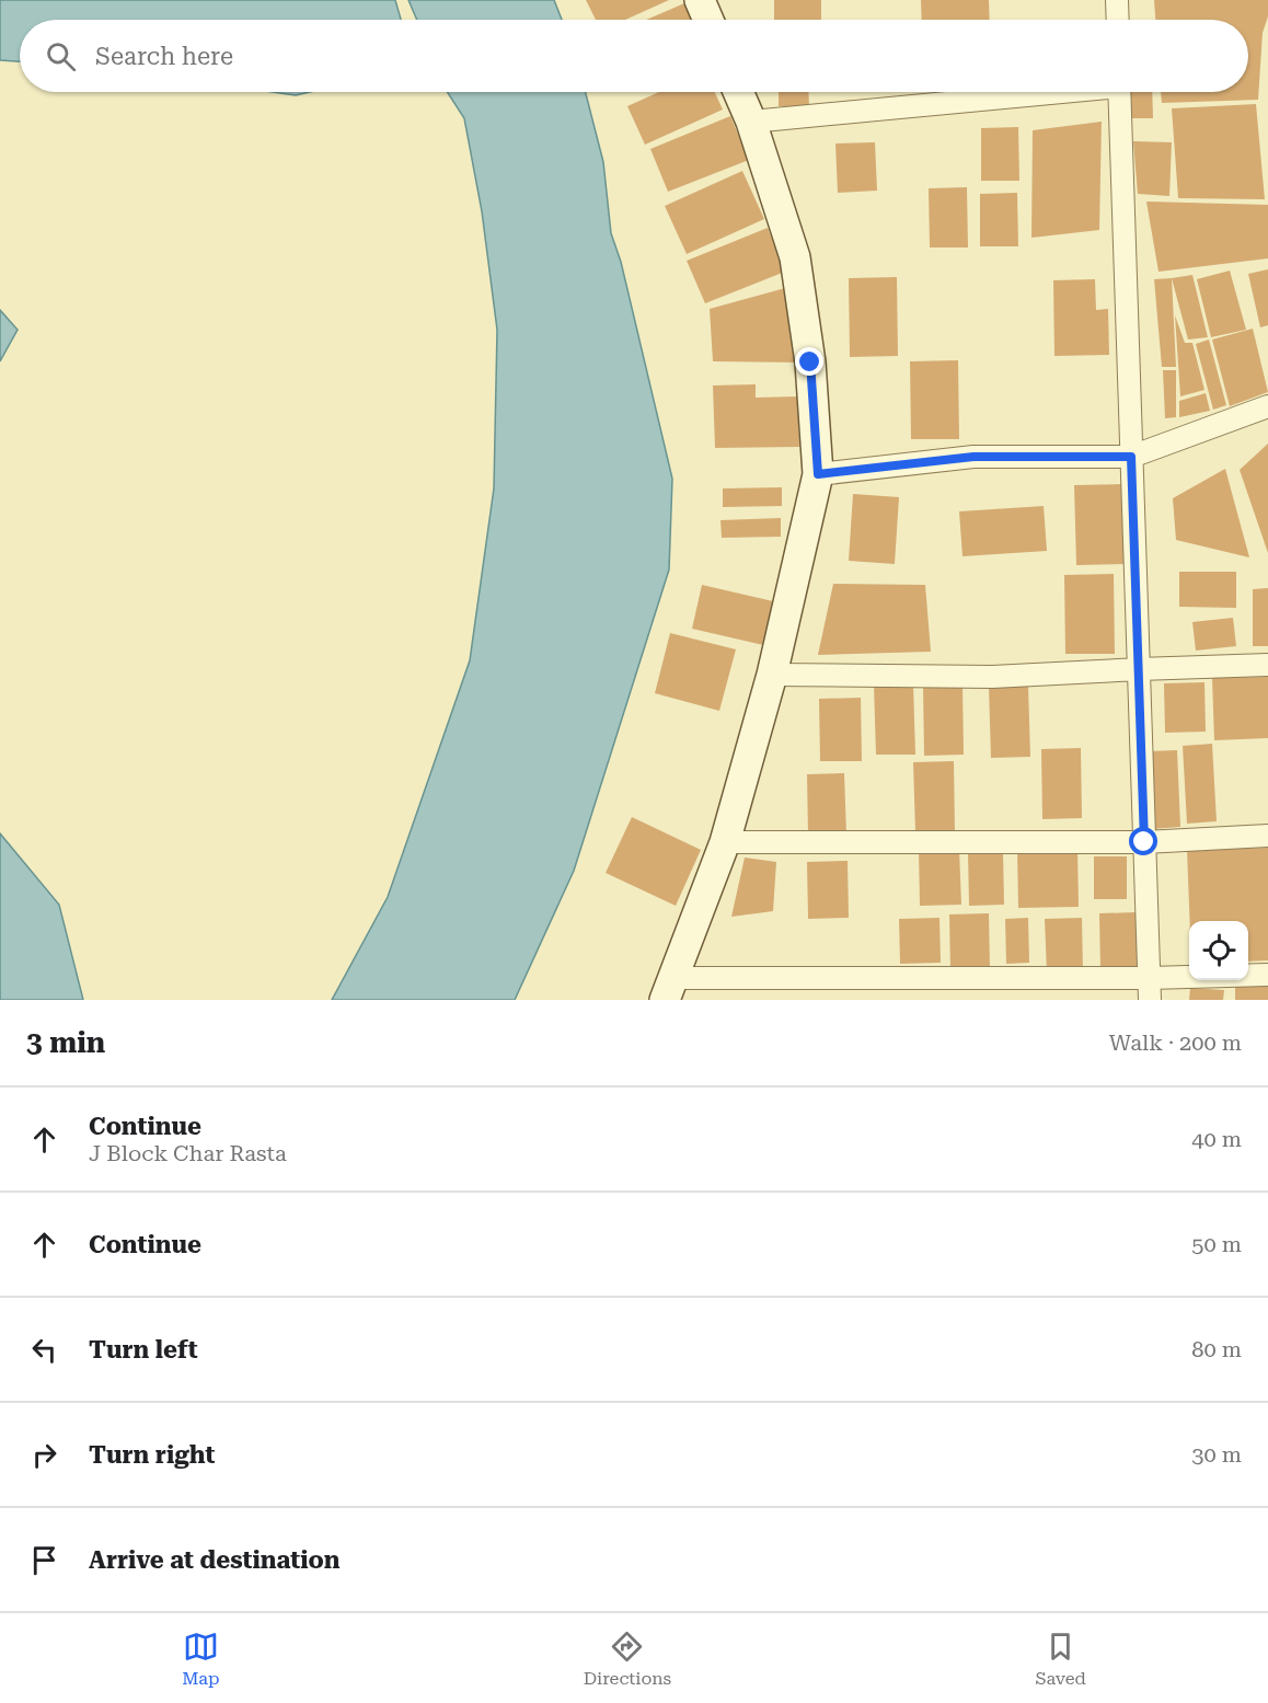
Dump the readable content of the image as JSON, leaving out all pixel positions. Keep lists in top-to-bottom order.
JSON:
{
  "page": {
    "search": "Search here",
    "heading": ["3 min", "Walk · 200 m"],
    "list": [
      ["Continue", "J Block Char Rasta", "40 m"],
      ["Continue", "50 m"],
      ["Turn left", "80 m"],
      ["Turn right", "30 m"],
      "Arrive at destination"
    ],
    "nav": ["Map", "Directions", "Saved"]
  }
}
